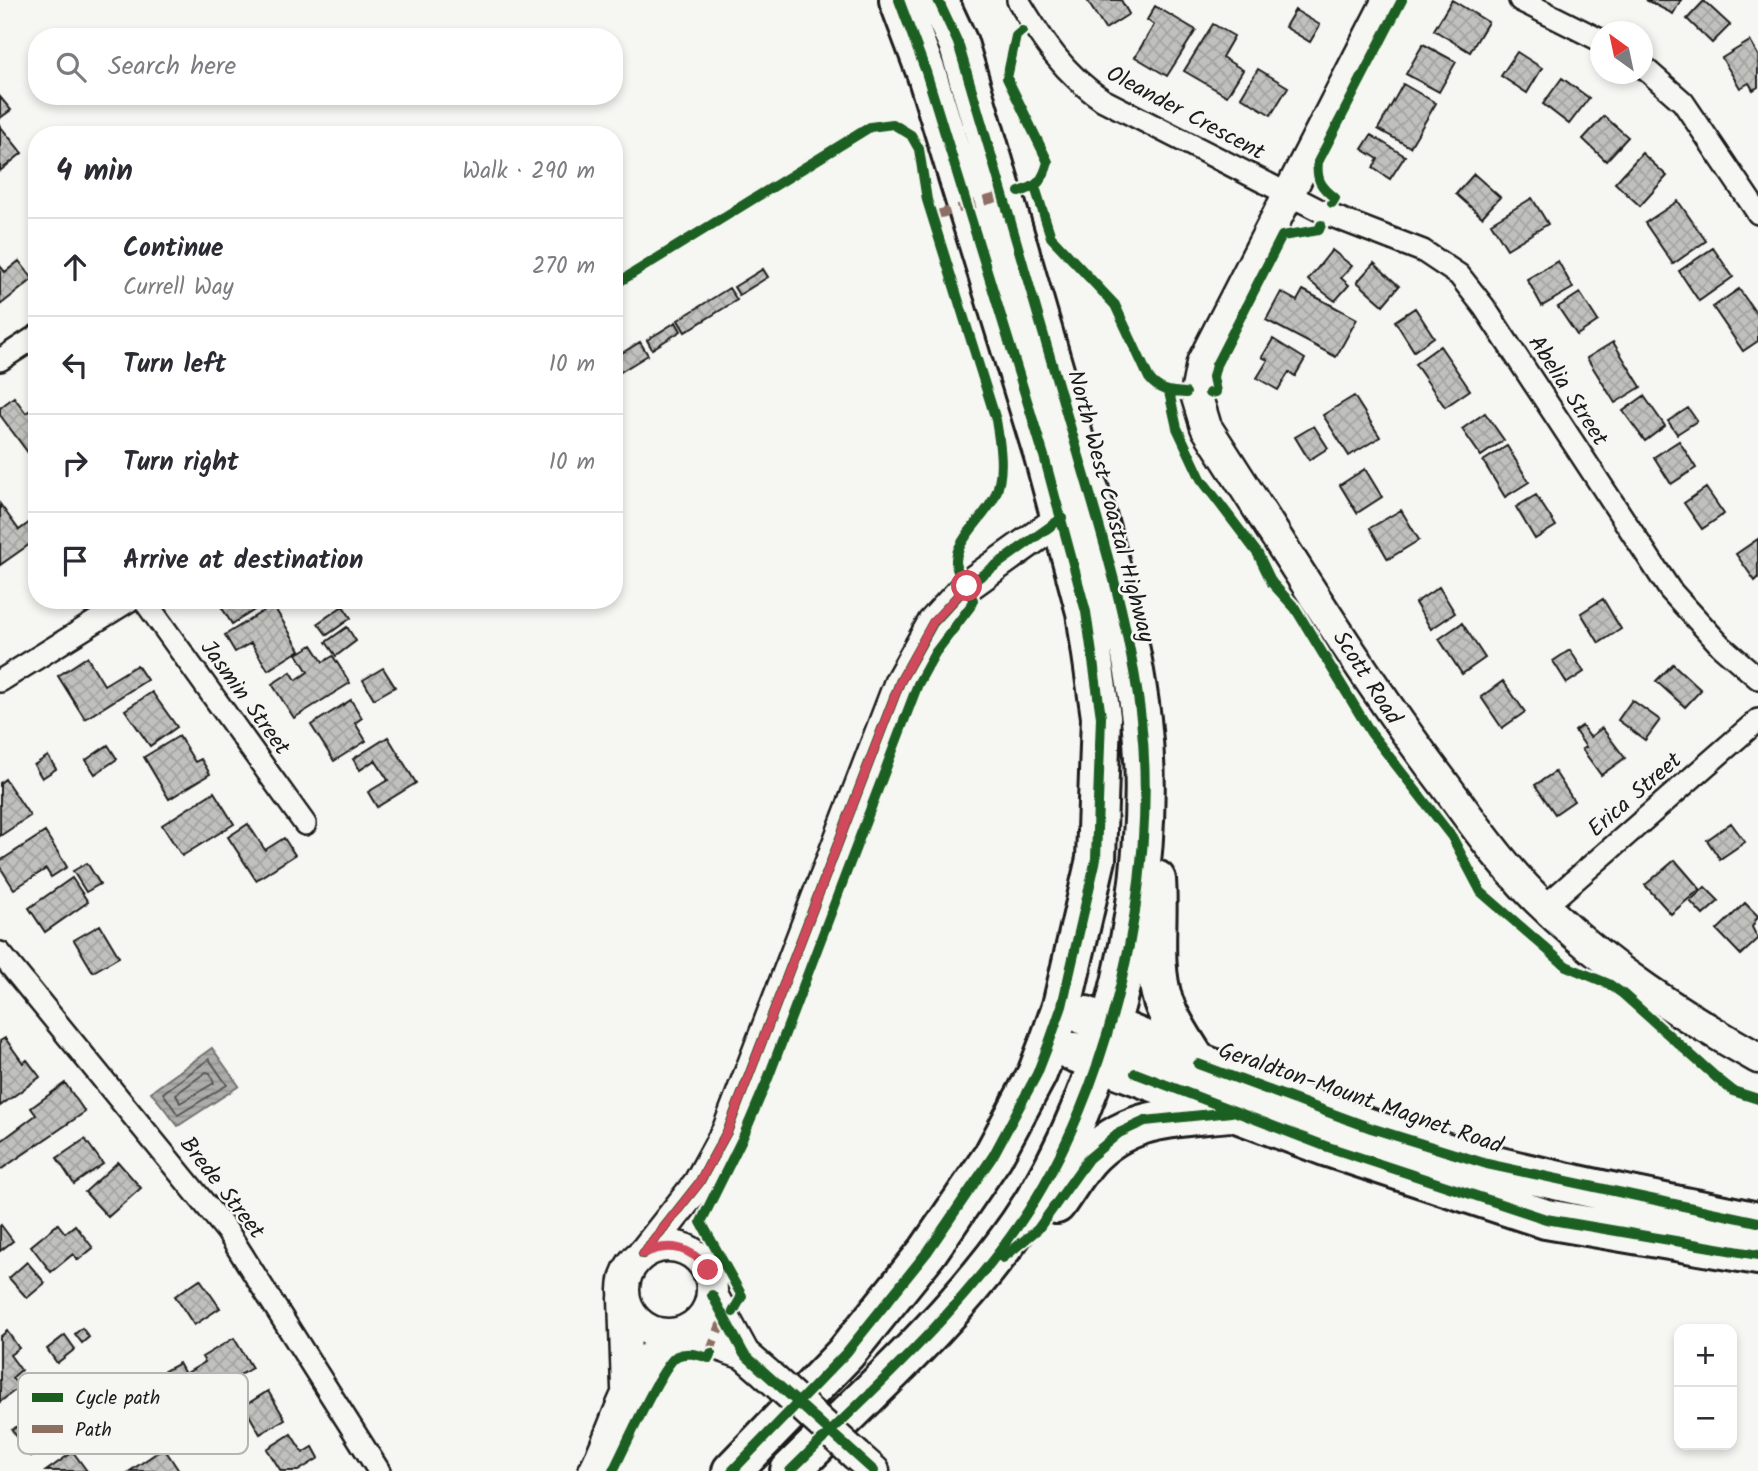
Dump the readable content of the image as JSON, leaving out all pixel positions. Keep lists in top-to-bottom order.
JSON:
{
  "streets": {
    "highway": ["North West Coastal Highway", "Geraldton-Mount Magnet Road"],
    "street": [
      "Oleander Crescent",
      "Abelia Street",
      "Scott Road",
      "Jasmin Street",
      "Erica Street",
      "Brede Street"
    ]
  },
  "crossings": [
    ["Oleander Crescent", "Abelia Street"],
    ["Oleander Crescent", "Scott Road"],
    ["Abelia Street", "Scott Road"],
    ["North West Coastal Highway", "Geraldton-Mount Magnet Road"],
    ["Scott Road", "Erica Street"]
  ],
  "legend": ["Cycle path", "Path"],
  "north": "top left",
  "page": {
    "search": "Search here",
    "heading": ["4 min", "Walk · 290 m"],
    "list": [
      ["Continue", "Currell Way", "270 m"],
      ["Turn left", "10 m"],
      ["Turn right", "10 m"],
      "Arrive at destination"
    ],
    "map_buttons": ["+", "−"]
  }
}
